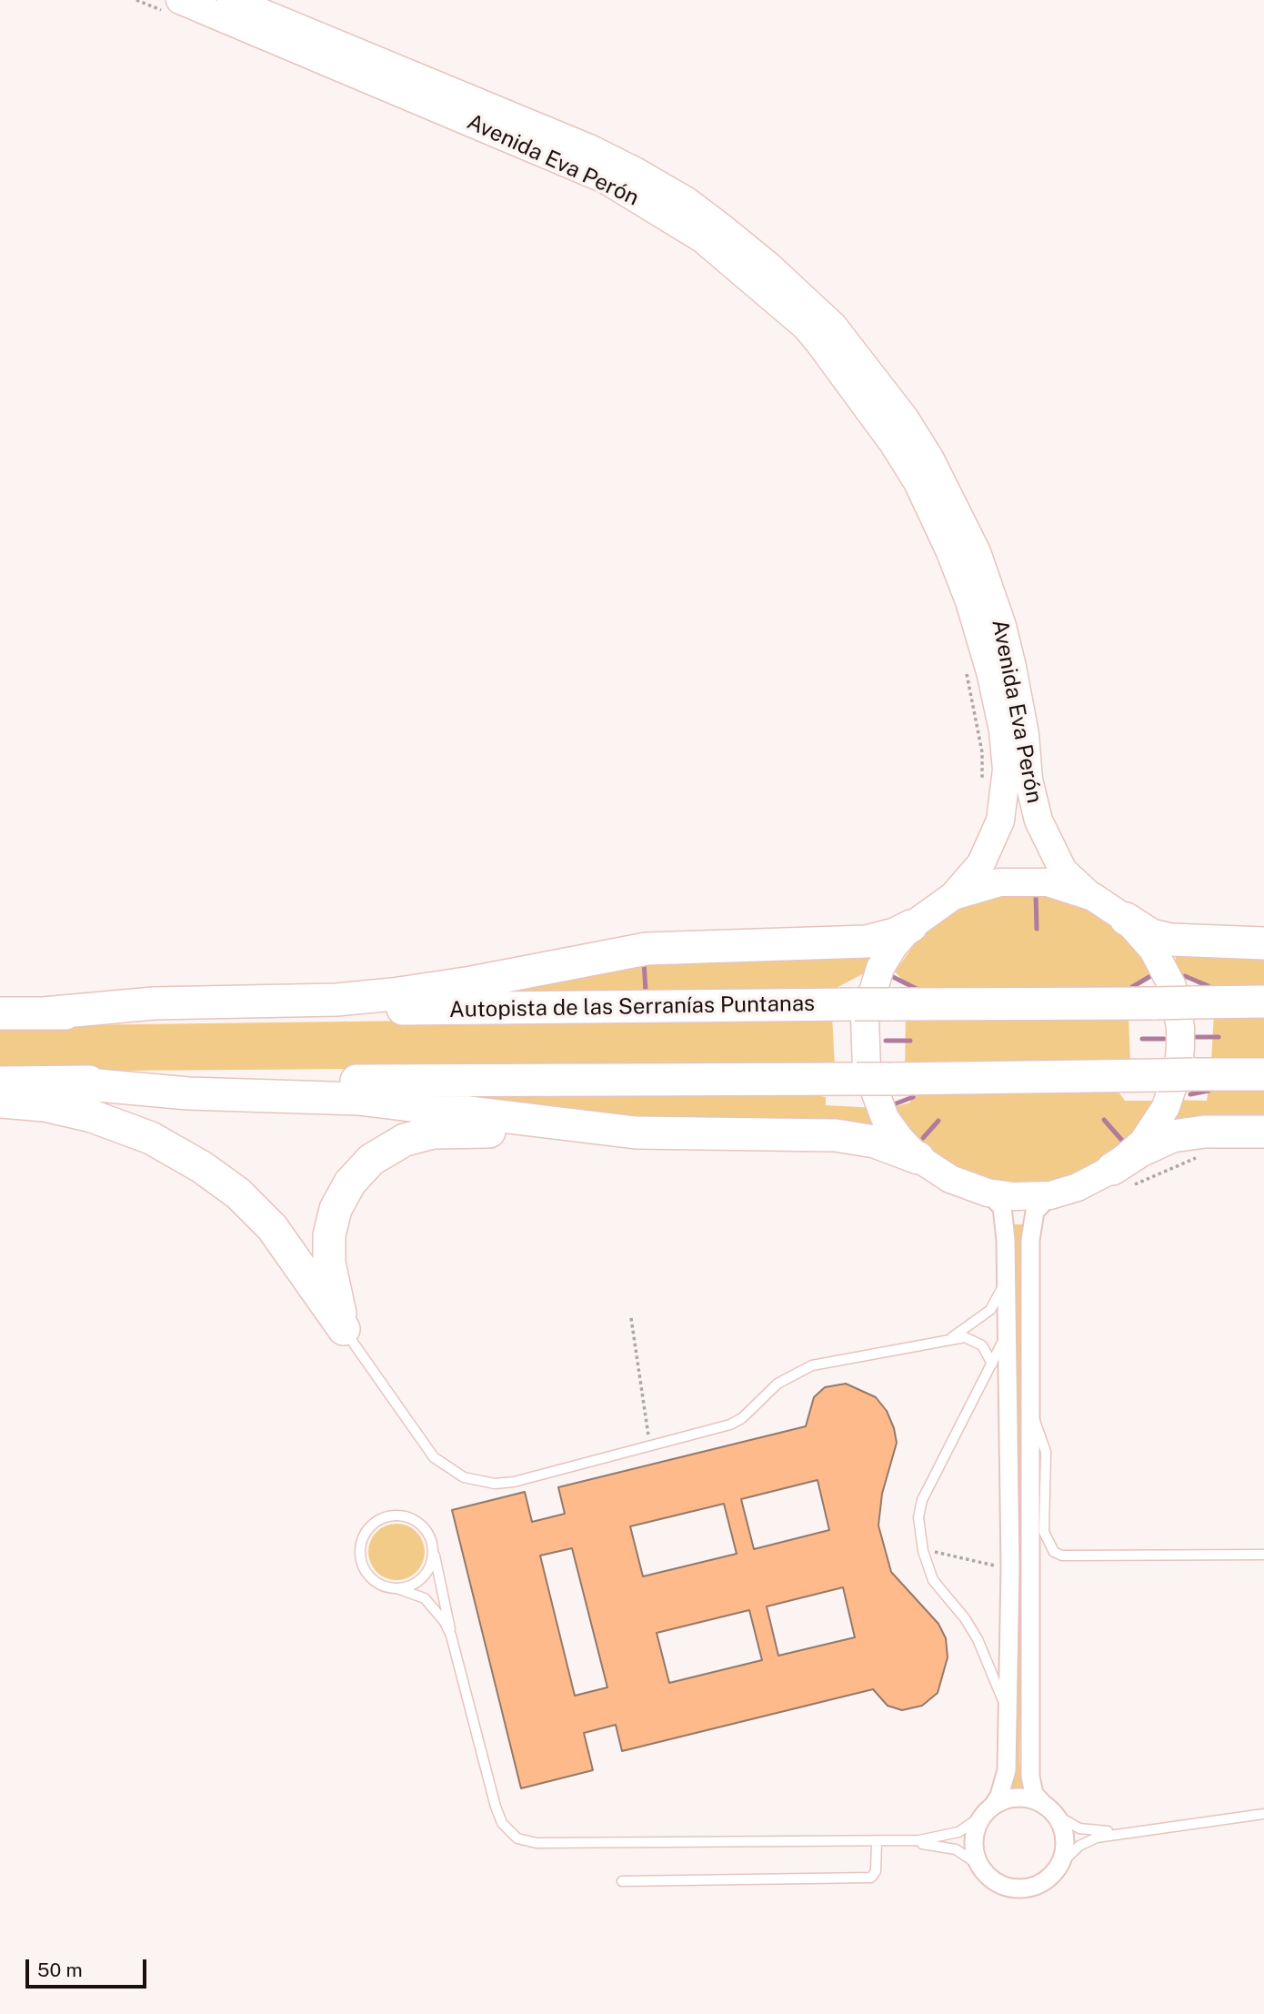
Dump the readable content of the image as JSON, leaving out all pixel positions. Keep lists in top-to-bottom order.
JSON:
{
  "streets": {
    "highway": ["Autopista de las Serranías Puntanas"],
    "main road": ["Avenida Eva Perón"]
  },
  "scale_bar": "50 m"
}
